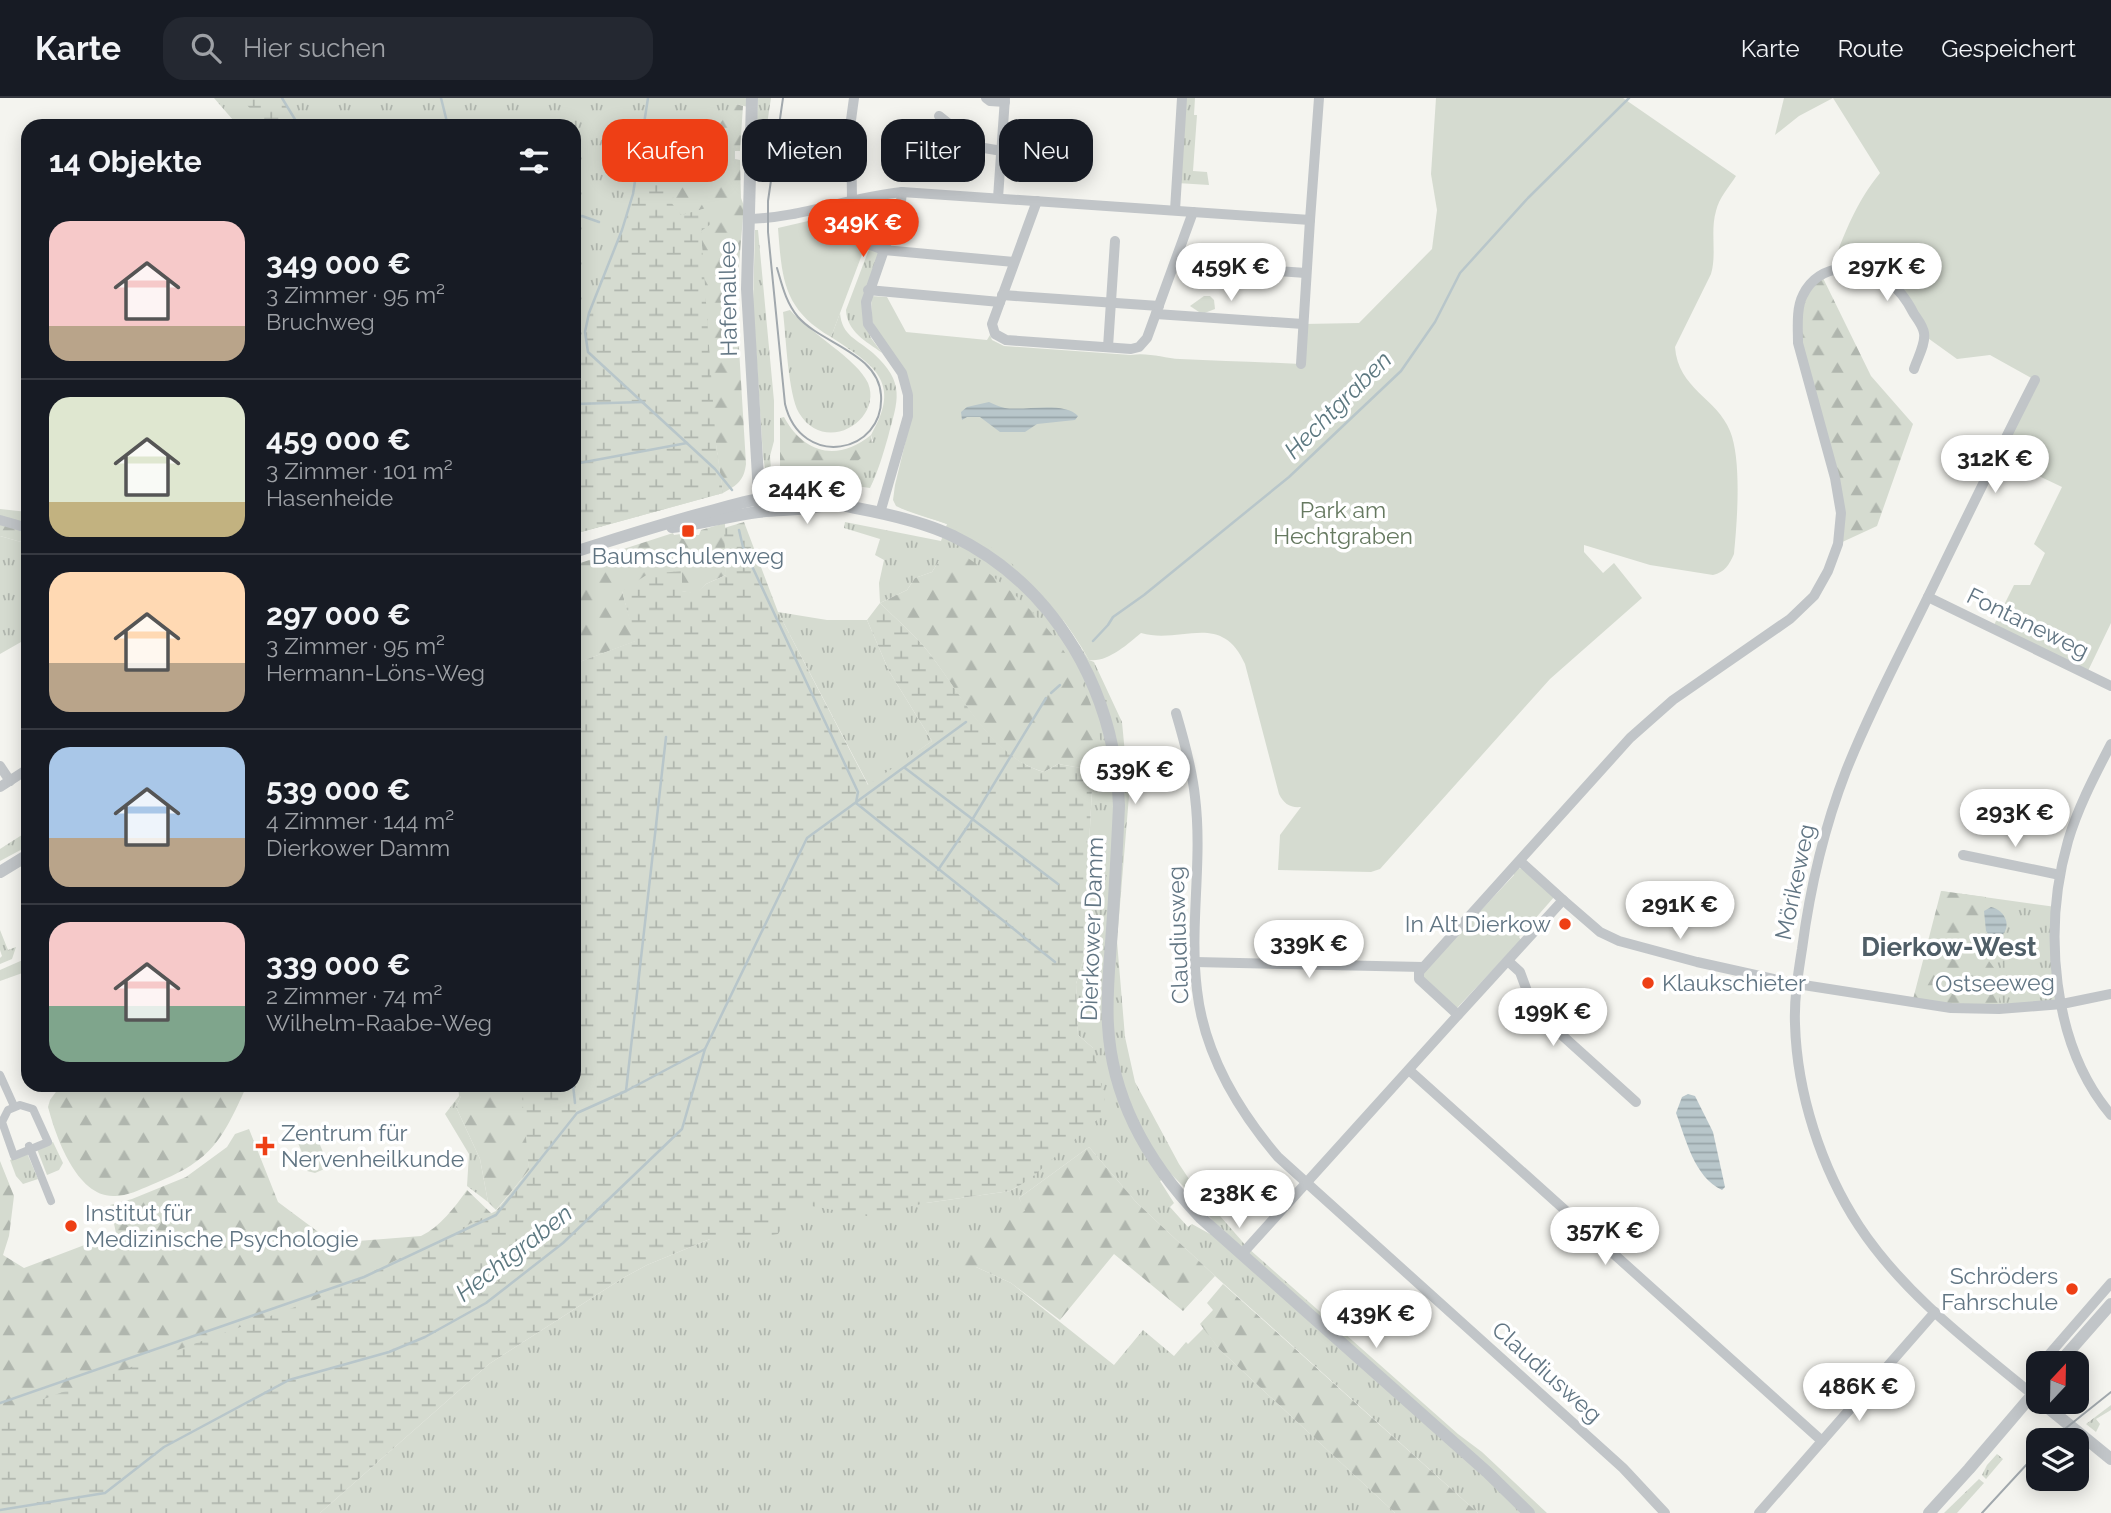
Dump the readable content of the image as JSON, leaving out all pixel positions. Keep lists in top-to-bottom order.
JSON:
{
  "streets": {
    "street": [
      "Hafenallee",
      "Fontaneweg",
      "Mörikeweg",
      "Dierkower Damm",
      "Claudiusweg",
      "Ostseeweg"
    ]
  },
  "crossings": [
    ["Hafenallee", "Dierkower Damm"],
    ["Fontaneweg", "Mörikeweg"],
    ["Mörikeweg", "Ostseeweg"]
  ],
  "districts": ["Dierkow-West"],
  "water": ["Hechtgraben"],
  "parks": ["Park am Hechtgraben"],
  "places": {
    "transit": ["Baumschulenweg"],
    "other": [
      "In Alt Dierkow",
      "Klaukschieter",
      "Institut für Medizinische Psychologie",
      "Schröders Fahrschule"
    ],
    "health": ["Zentrum für Nervenheilkunde"]
  },
  "north": "top",
  "page": {
    "header": "Karte",
    "search": "Hier suchen",
    "nav": ["Karte", "Route", "Gespeichert"],
    "chip": [
      "Kaufen",
      "Mieten",
      "Filter",
      "Neu"
    ],
    "heading": "14 Objekte",
    "price": [
      "349K €",
      "459K €",
      "297K €",
      "312K €",
      "244K €",
      "539K €",
      "293K €",
      "291K €",
      "339K €",
      "199K €",
      "238K €",
      "357K €",
      "439K €",
      "486K €"
    ],
    "list": [
      {
        "name": "349 000 €",
        "note": "3 Zimmer · 95 m² · Bruchweg"
      },
      {
        "name": "459 000 €",
        "note": "3 Zimmer · 101 m² · Hasenheide"
      },
      {
        "name": "297 000 €",
        "note": "3 Zimmer · 95 m² · Hermann-Löns-Weg"
      },
      {
        "name": "539 000 €",
        "note": "4 Zimmer · 144 m² · Dierkower Damm"
      },
      {
        "name": "339 000 €",
        "note": "2 Zimmer · 74 m² · Wilhelm-Raabe-Weg"
      }
    ]
  }
}
